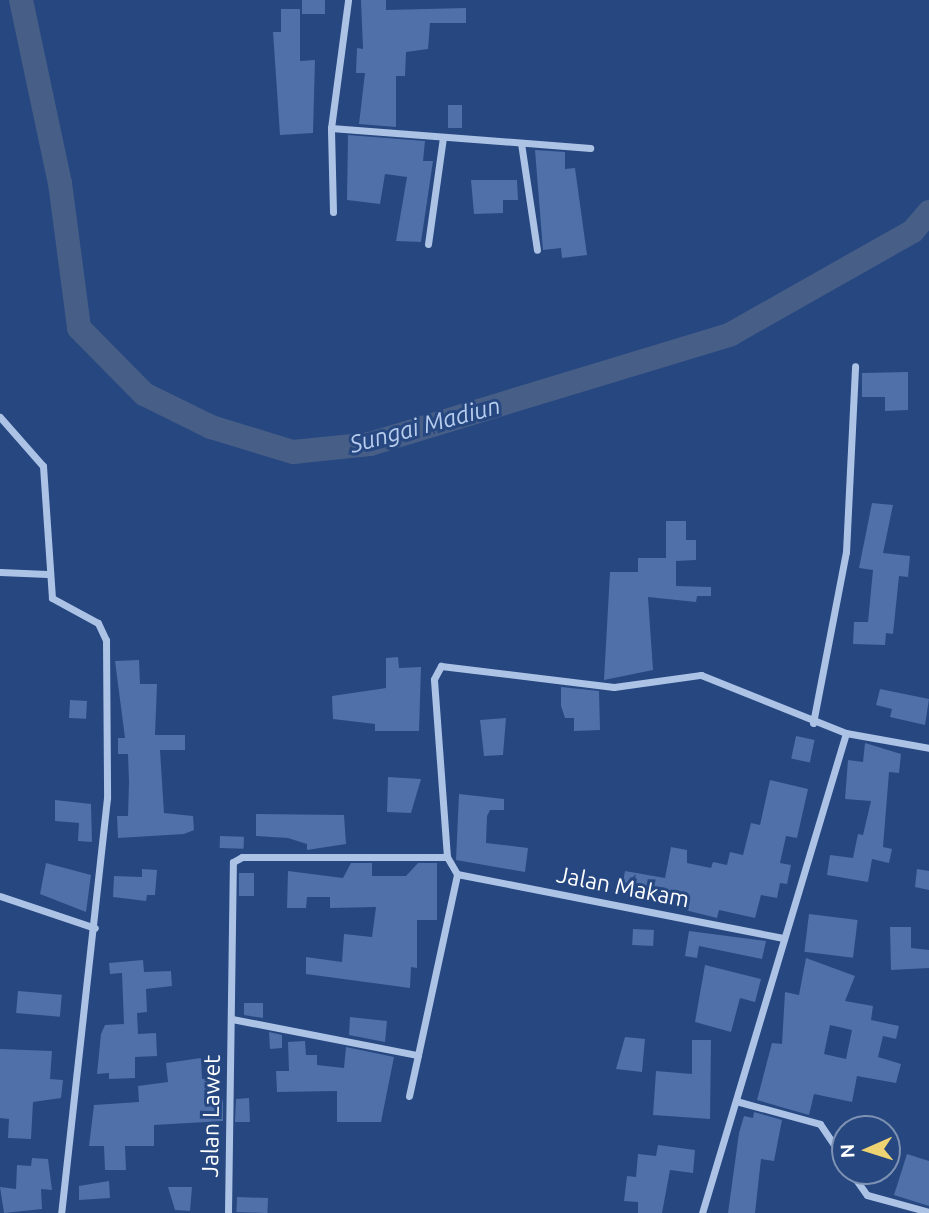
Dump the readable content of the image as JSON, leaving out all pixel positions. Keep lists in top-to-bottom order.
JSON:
{
  "streets": {
    "street": ["Jalan Makam", "Jalan Lawet"]
  },
  "water": ["Sungai Madiun"],
  "north": "left"
}
